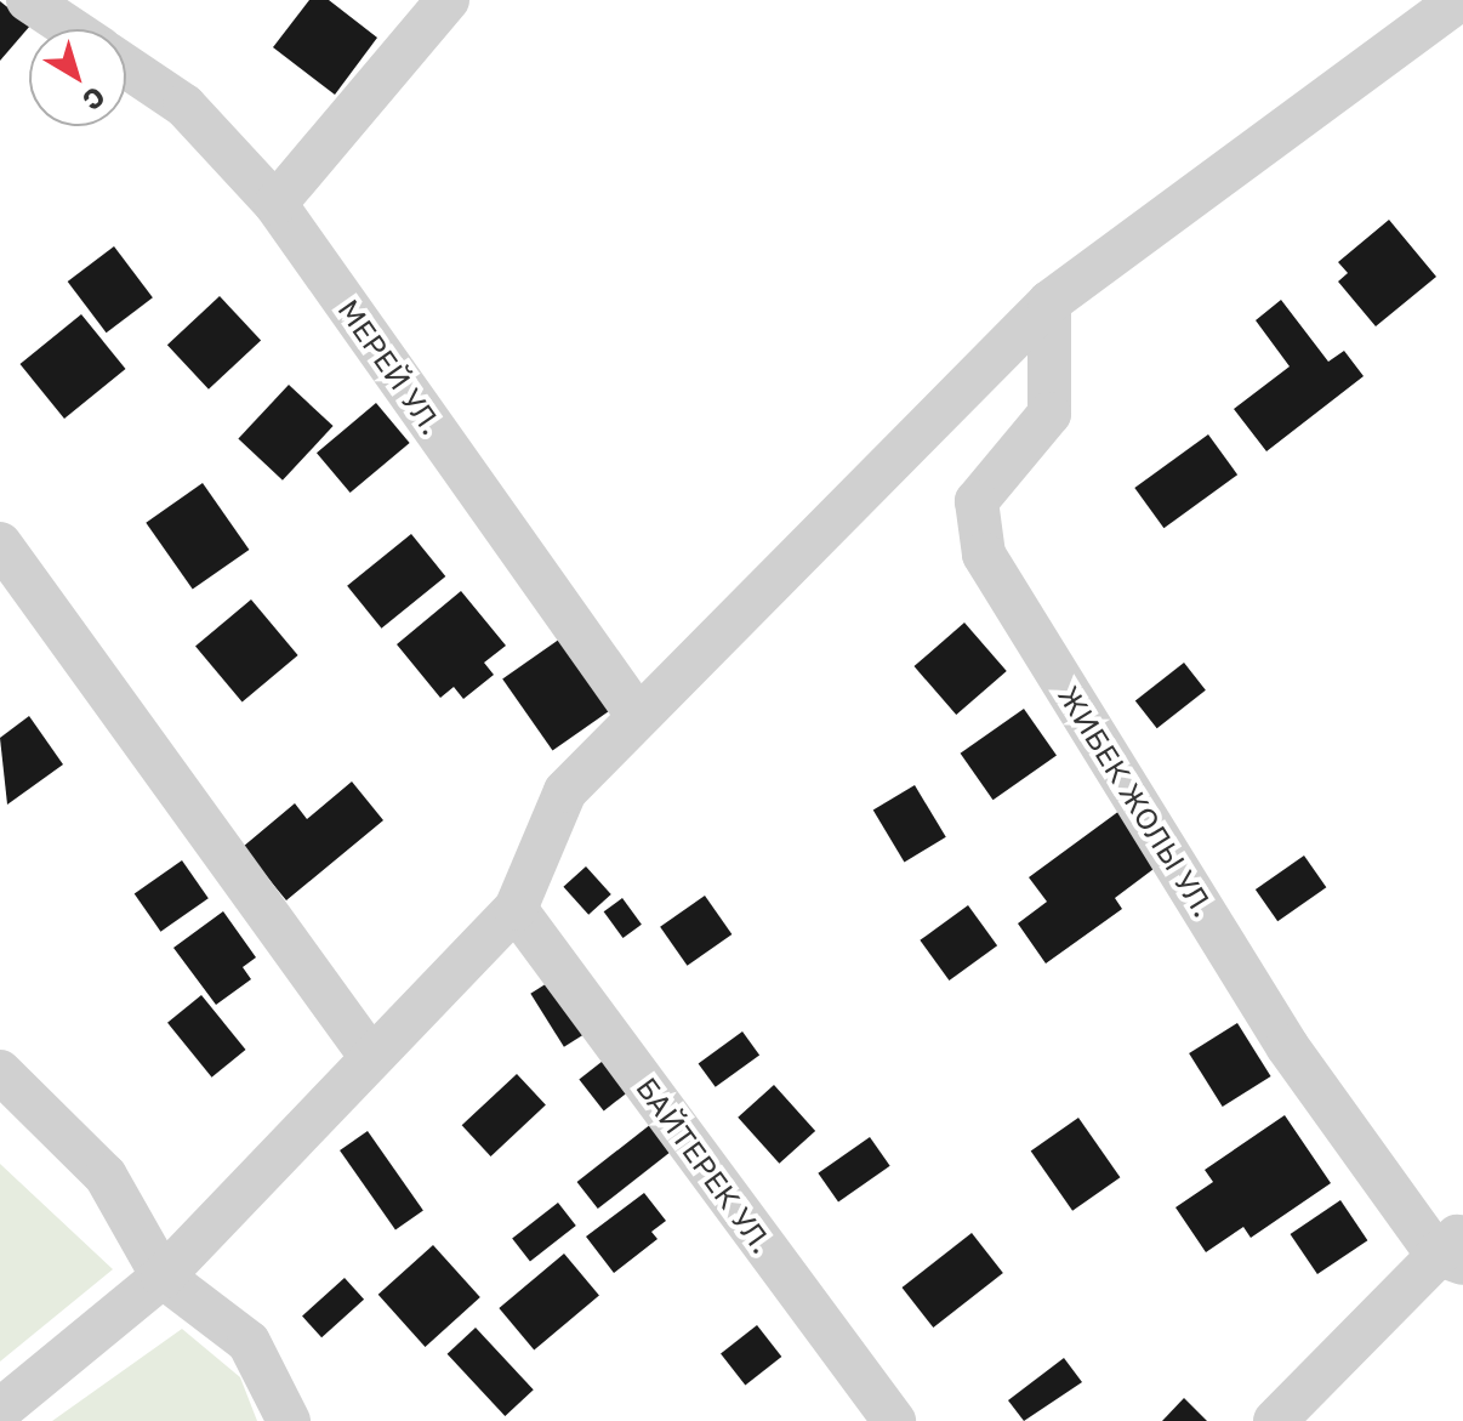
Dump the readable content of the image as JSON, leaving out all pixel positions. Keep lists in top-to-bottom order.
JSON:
{
  "streets": {
    "street": ["МЕРЕЙ УЛ.", "ЖИБЕК ЖОЛЫ УЛ.", "БАЙТЕРЕК УЛ."]
  },
  "north": "bottom right"
}
